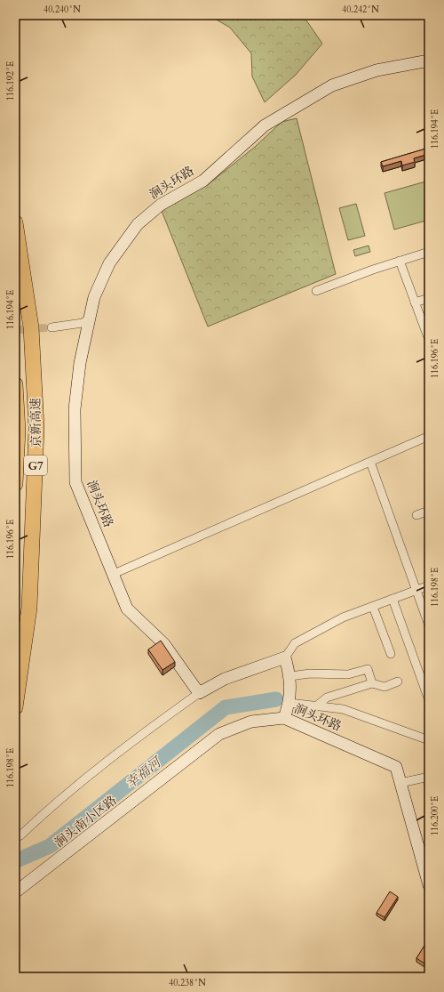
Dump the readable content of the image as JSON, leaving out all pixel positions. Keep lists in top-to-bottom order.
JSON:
{
  "streets": {
    "highway": ["京新高速", "G7"],
    "street": ["涧头环路", "涧头南小区路"]
  },
  "crossings": [
    ["涧头环路", "涧头南小区路"]
  ],
  "water": ["幸福河"],
  "coordinates": [
    "40.240°N",
    "40.242°N",
    "116.192°E",
    "116.194°E",
    "116.196°E",
    "116.198°E",
    "116.200°E",
    "40.238°N"
  ]
}
